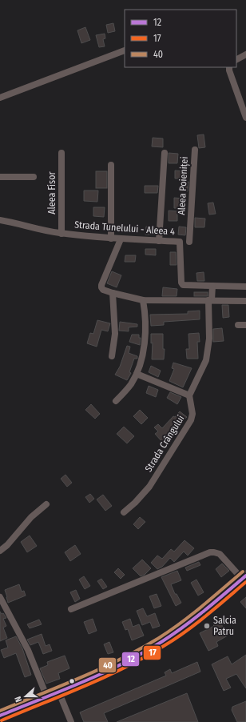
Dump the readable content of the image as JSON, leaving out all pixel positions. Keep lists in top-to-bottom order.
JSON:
{
  "streets": {
    "street": [
      "Aleea Poieniței",
      "Aleea Fisor",
      "Strada Tunelului - Aleea 4",
      "Strada Crângului"
    ]
  },
  "crossings": [
    ["Aleea Fisor", "Strada Tunelului - Aleea 4"]
  ],
  "places": ["Salcia Patru"],
  "lines": ["transit line 40", "transit line 12", "transit line 17"],
  "legend": ["12", "17", "40"],
  "north": "left"
}
